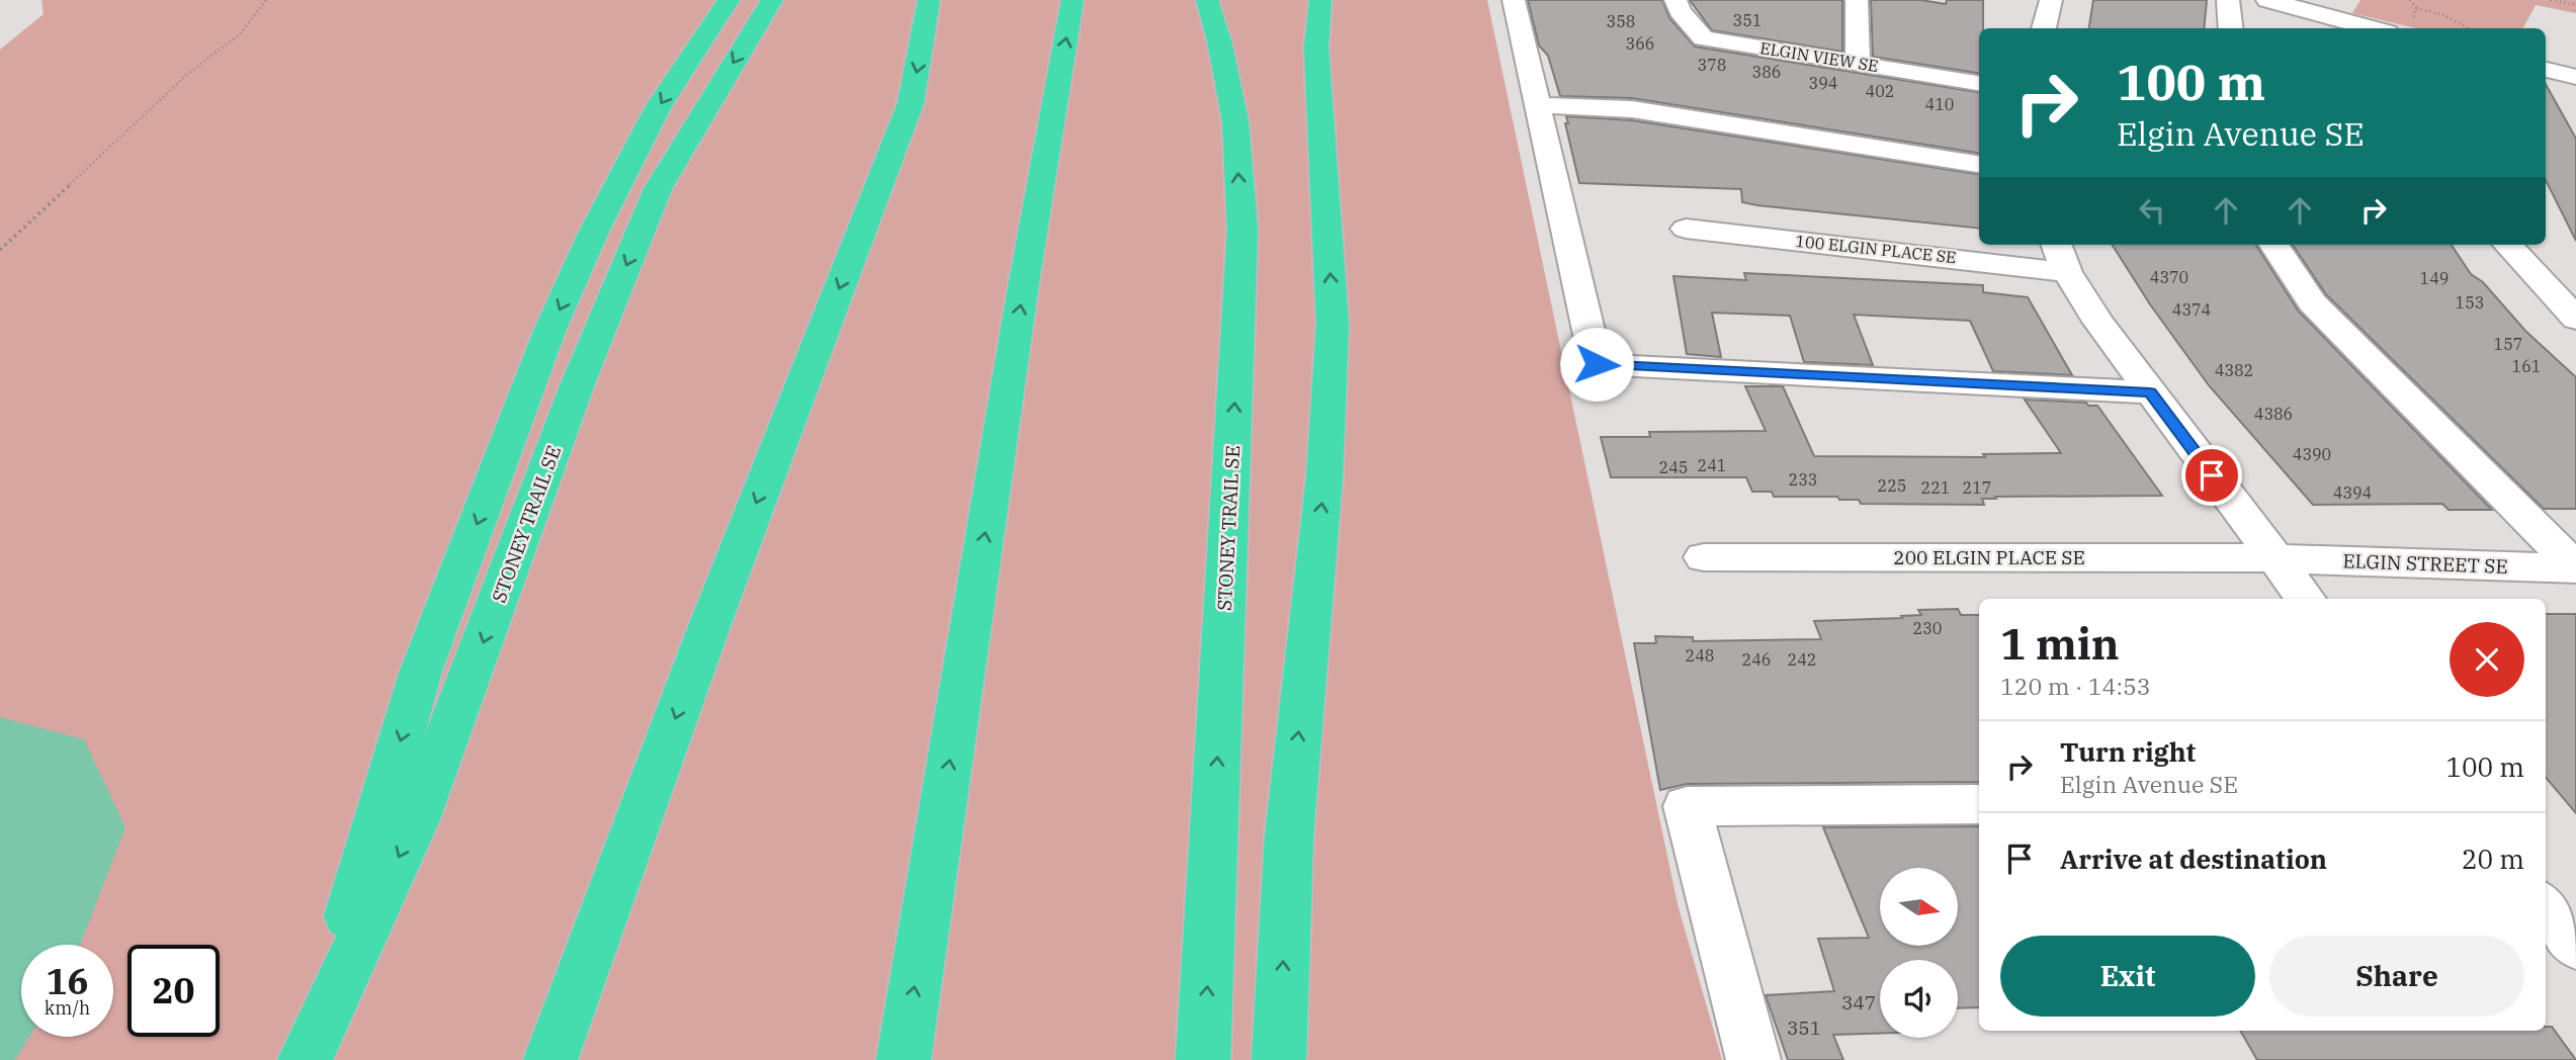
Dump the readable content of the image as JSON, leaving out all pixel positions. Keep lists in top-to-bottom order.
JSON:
{
  "streets": {
    "highway": ["STONEY TRAIL SE"],
    "street": [
      "ELGIN VIEW SE",
      "100 ELGIN PLACE SE",
      "200 ELGIN PLACE SE",
      "ELGIN STREET SE"
    ]
  },
  "crossings": [
    ["200 ELGIN PLACE SE", "ELGIN STREET SE"]
  ],
  "house_numbers": [
    "351",
    "358",
    "366",
    "378",
    "386",
    "394",
    "402",
    "410",
    "4370",
    "149",
    "153",
    "4374",
    "157",
    "161",
    "4382",
    "4386",
    "4390",
    "241",
    "245",
    "233",
    "225",
    "221",
    "217",
    "4394",
    "230",
    "248",
    "246",
    "242",
    "347",
    "351"
  ],
  "north": "right",
  "page": {
    "turn": ["100 m", "Elgin Avenue SE"],
    "heading": ["1 min", "120 m · 14:53"],
    "list": [
      {
        "name": "Turn right",
        "note": "Elgin Avenue SE",
        "value": "100 m"
      },
      {
        "name": "Arrive at destination",
        "value": "20 m"
      }
    ],
    "buttons": ["Exit", "Share"],
    "speed": "16 km/h",
    "limit": "20"
  }
}
